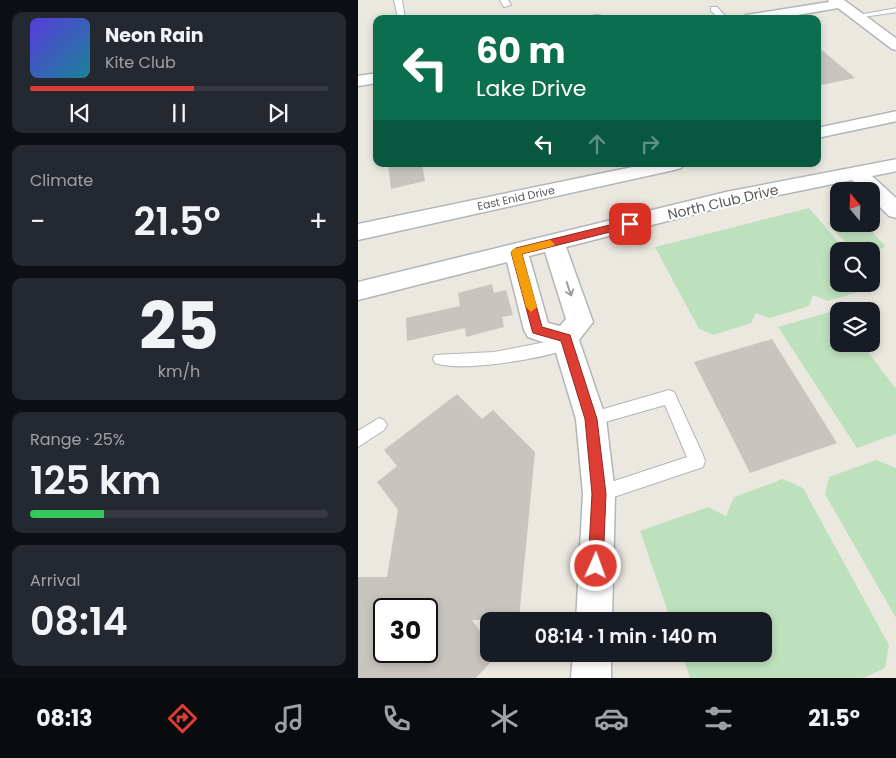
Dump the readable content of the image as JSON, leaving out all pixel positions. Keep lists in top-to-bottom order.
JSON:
{
  "streets": {
    "street": ["East Enid Drive", "North Club Drive"]
  },
  "north": "top",
  "page": {
    "turn": ["60 m", "Lake Drive"],
    "song": ["Neon Rain", "Kite Club"],
    "tile": [
      "Climate",
      ["25", "km/h"],
      ["Range · 25%", "125 km"],
      ["Arrival", "08:14"]
    ],
    "heat": ["−", "21.5°", "+"],
    "limit": "30",
    "trip": "08:14 · 1 min · 140 m",
    "tabs": ["08:13", "21.5°"]
  }
}
